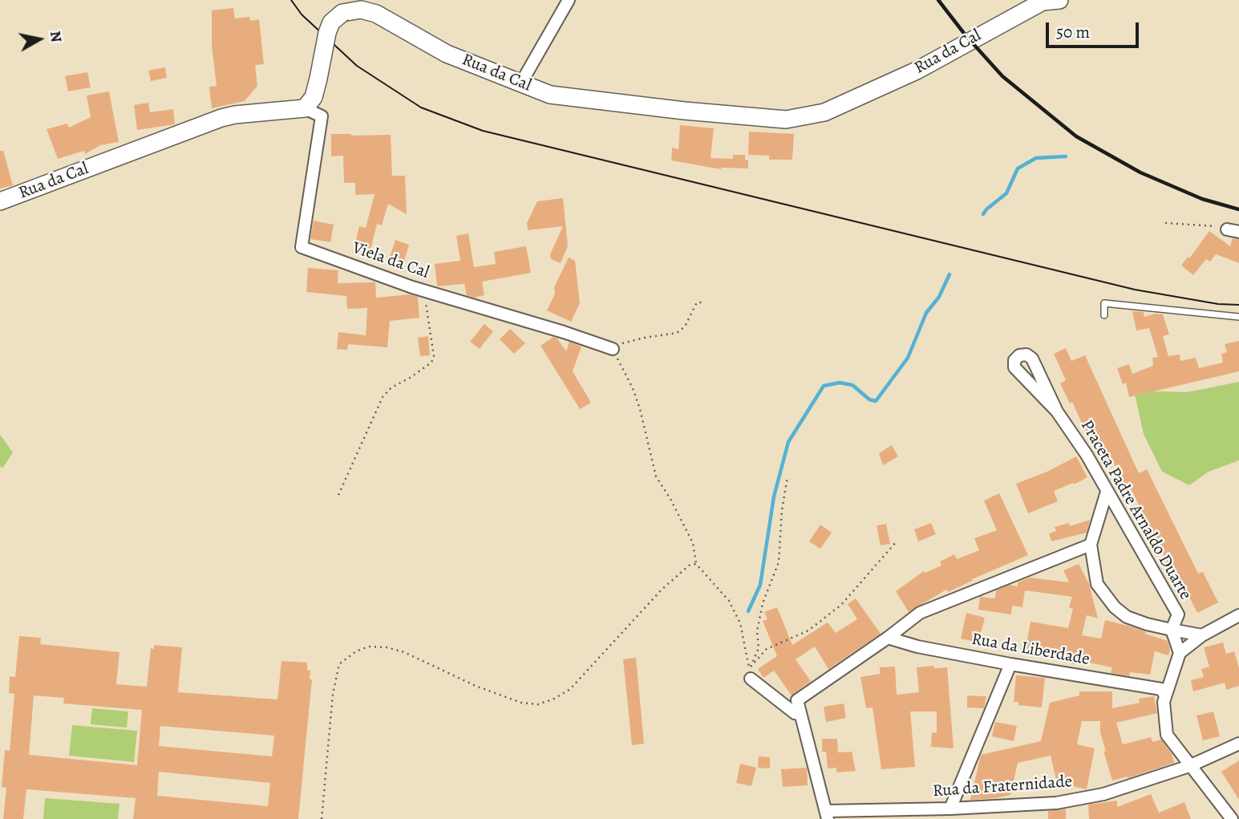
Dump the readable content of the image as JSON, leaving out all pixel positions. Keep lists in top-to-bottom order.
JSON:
{
  "streets": {
    "street": [
      "Rua da Cal",
      "Viela da Cal",
      "Praceta Padre Arnaldo Duarte",
      "Rua da Liberdade",
      "Rua da Fraternidade"
    ]
  },
  "crossings": [
    ["Rua da Cal", "Viela da Cal"]
  ],
  "scale_bar": "50 m",
  "north": "right"
}
